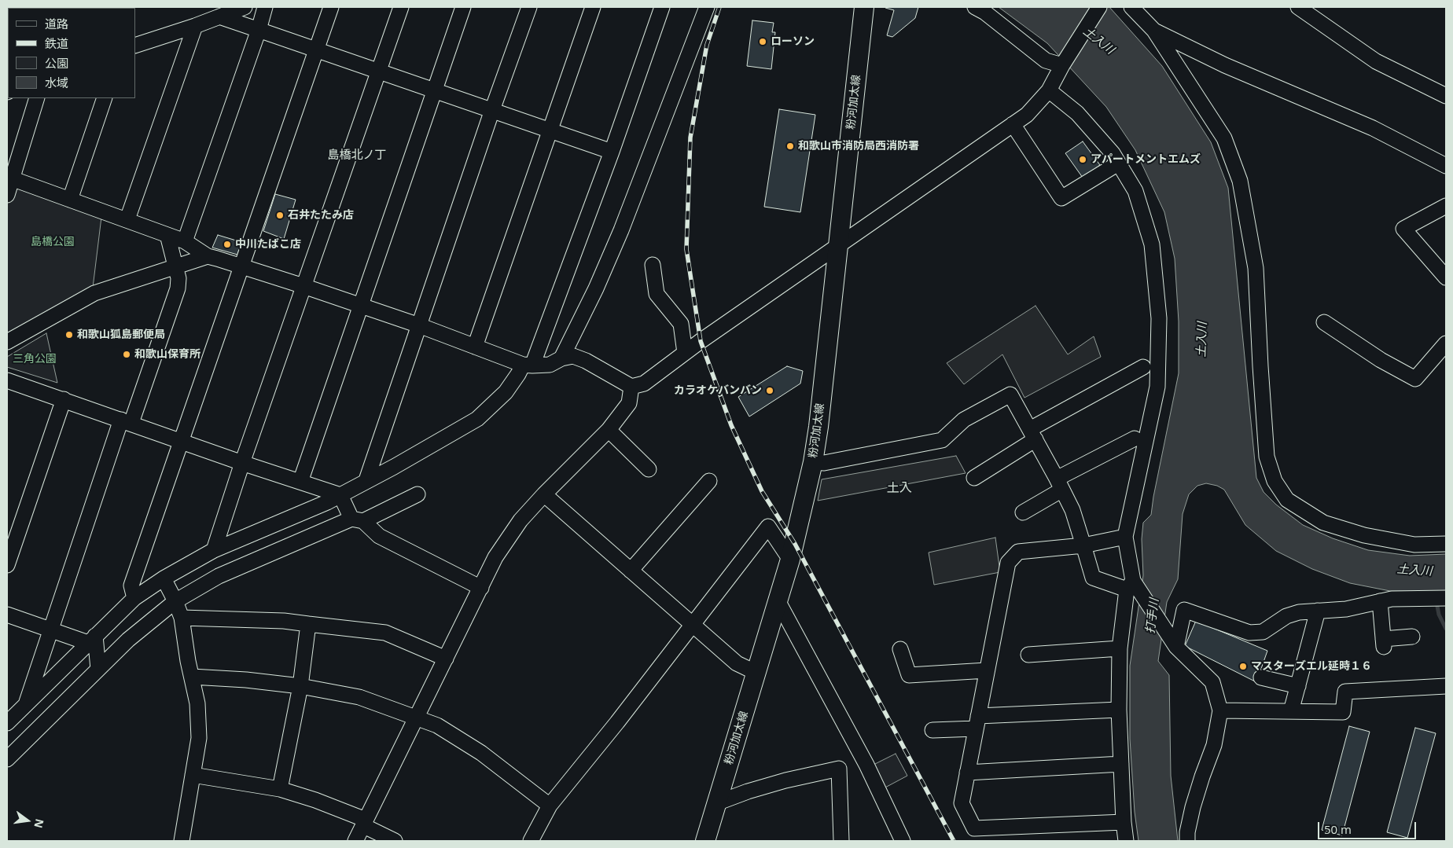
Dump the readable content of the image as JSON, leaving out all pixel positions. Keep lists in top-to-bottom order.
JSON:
{
  "streets": {
    "main road": ["粉河加太線"]
  },
  "districts": ["島橋北ノ丁", "土入"],
  "water": ["土入川", "打手川"],
  "parks": ["島橋公園", "三角公園"],
  "places": [
    "ローソン",
    "和歌山市消防局西消防署",
    "アパートメントエムズ",
    "石井たたみ店",
    "中川たばこ店",
    "和歌山狐島郵便局",
    "和歌山保育所",
    "カラオケバンバン",
    "マスターズエル延時１６"
  ],
  "legend": [
    "道路",
    "鉄道",
    "公園",
    "水域"
  ],
  "scale_bar": "50 m",
  "north": "right"
}
